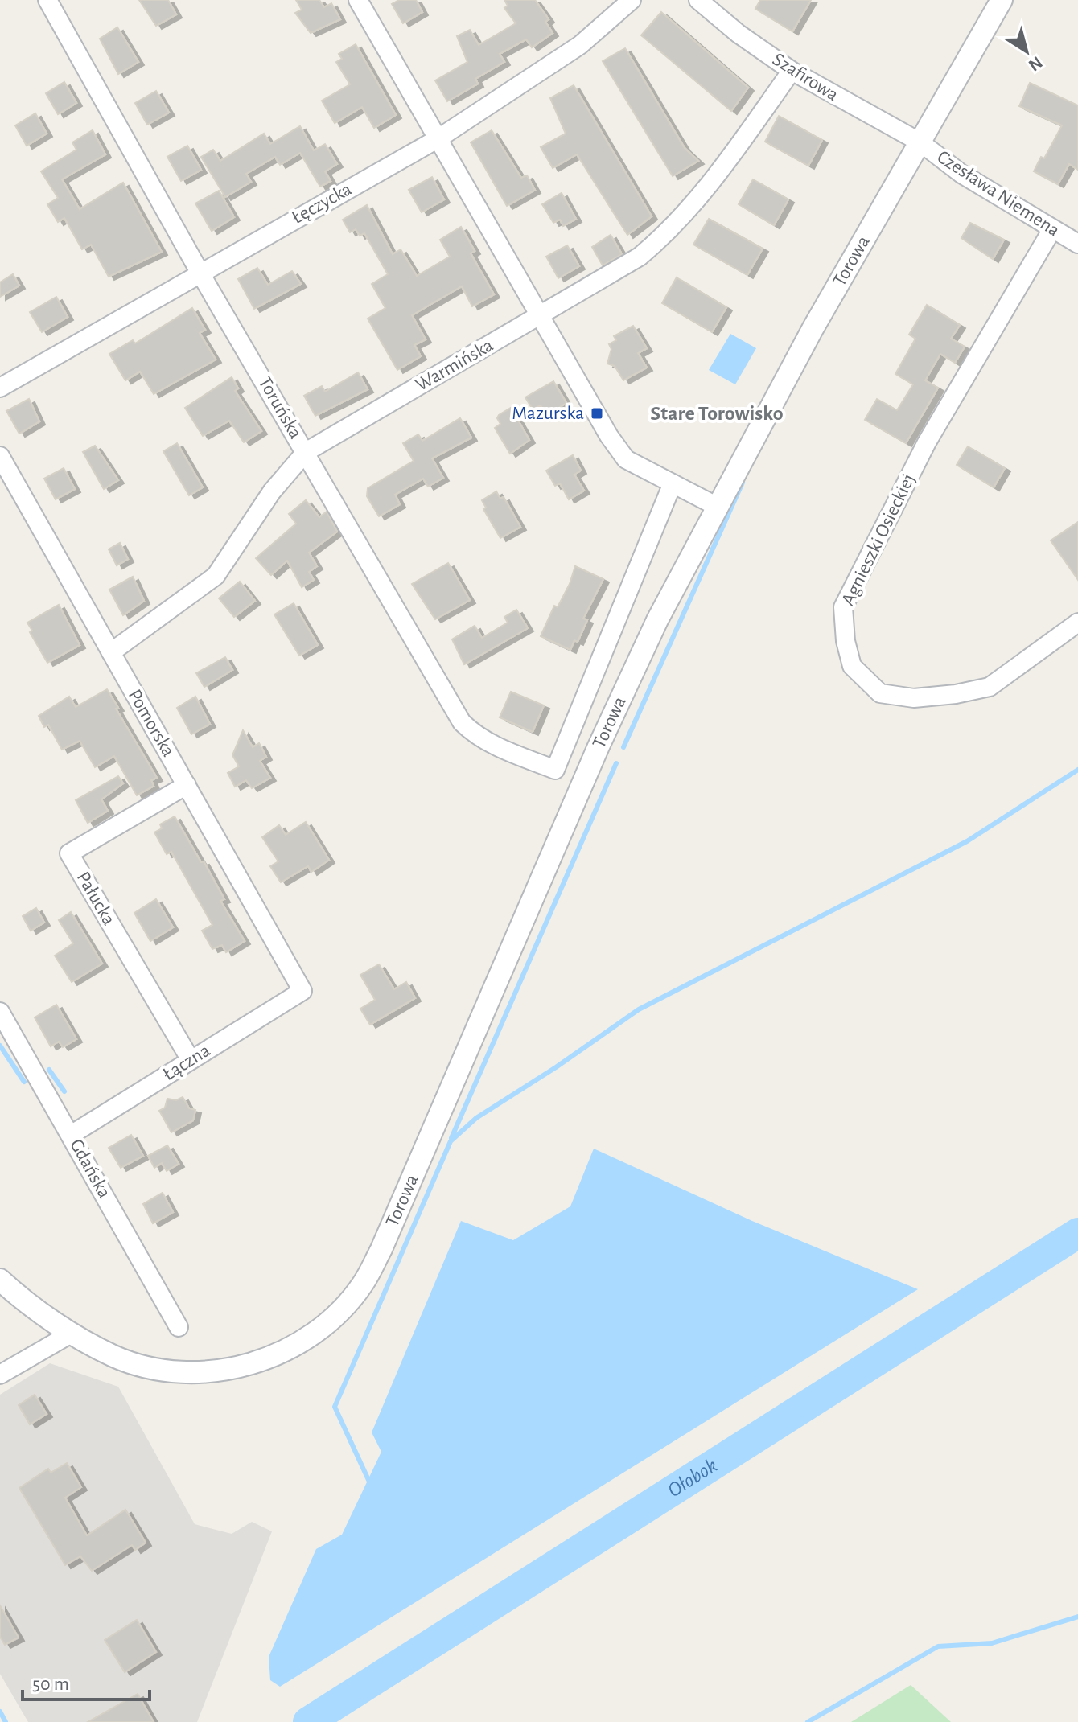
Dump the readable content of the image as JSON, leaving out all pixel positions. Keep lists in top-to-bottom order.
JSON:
{
  "streets": {
    "street": [
      "Szafirowa",
      "Czesława Niemena",
      "Łęczycka",
      "Torowa",
      "Warmińska",
      "Toruńska",
      "Agnieszki Osieckiej",
      "Pomorska",
      "Pałucka",
      "Łączna",
      "Gdańska"
    ]
  },
  "crossings": [
    ["Szafirowa", "Czesława Niemena"],
    ["Szafirowa", "Torowa"],
    ["Szafirowa", "Warmińska"],
    ["Czesława Niemena", "Torowa"],
    ["Czesława Niemena", "Agnieszki Osieckiej"],
    ["Łęczycka", "Toruńska"],
    ["Warmińska", "Toruńska"],
    ["Warmińska", "Pomorska"],
    ["Pomorska", "Pałucka"],
    ["Pomorska", "Łączna"],
    ["Pałucka", "Łączna"],
    ["Łączna", "Gdańska"]
  ],
  "districts": ["Stare Torowisko"],
  "water": ["Ołobok"],
  "places": {
    "transit": ["Mazurska"]
  },
  "scale_bar": "50 m",
  "north": "bottom right"
}
